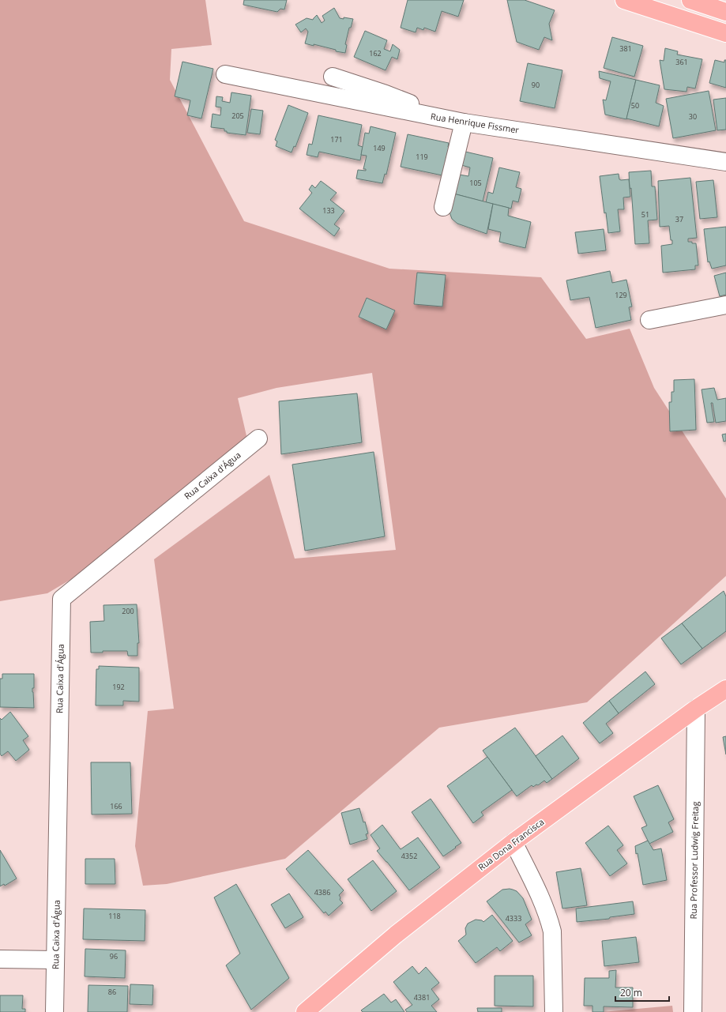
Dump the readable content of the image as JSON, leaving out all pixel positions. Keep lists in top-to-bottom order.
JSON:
{
  "streets": {
    "main road": ["Rua Dona Francisca"],
    "street": ["Rua Henrique Fissmer", "Rua Caixa d'Água", "Rua Professor Ludwig Freitag"]
  },
  "crossings": [
    ["Rua Dona Francisca", "Rua Professor Ludwig Freitag"]
  ],
  "house_numbers": [
    "381",
    "162",
    "361",
    "90",
    "50",
    "205",
    "30",
    "171",
    "149",
    "119",
    "105",
    "133",
    "51",
    "37",
    "129",
    "200",
    "192",
    "166",
    "4352",
    "4386",
    "118",
    "4333",
    "96",
    "86",
    "4381"
  ],
  "scale_bar": "20 m"
}
